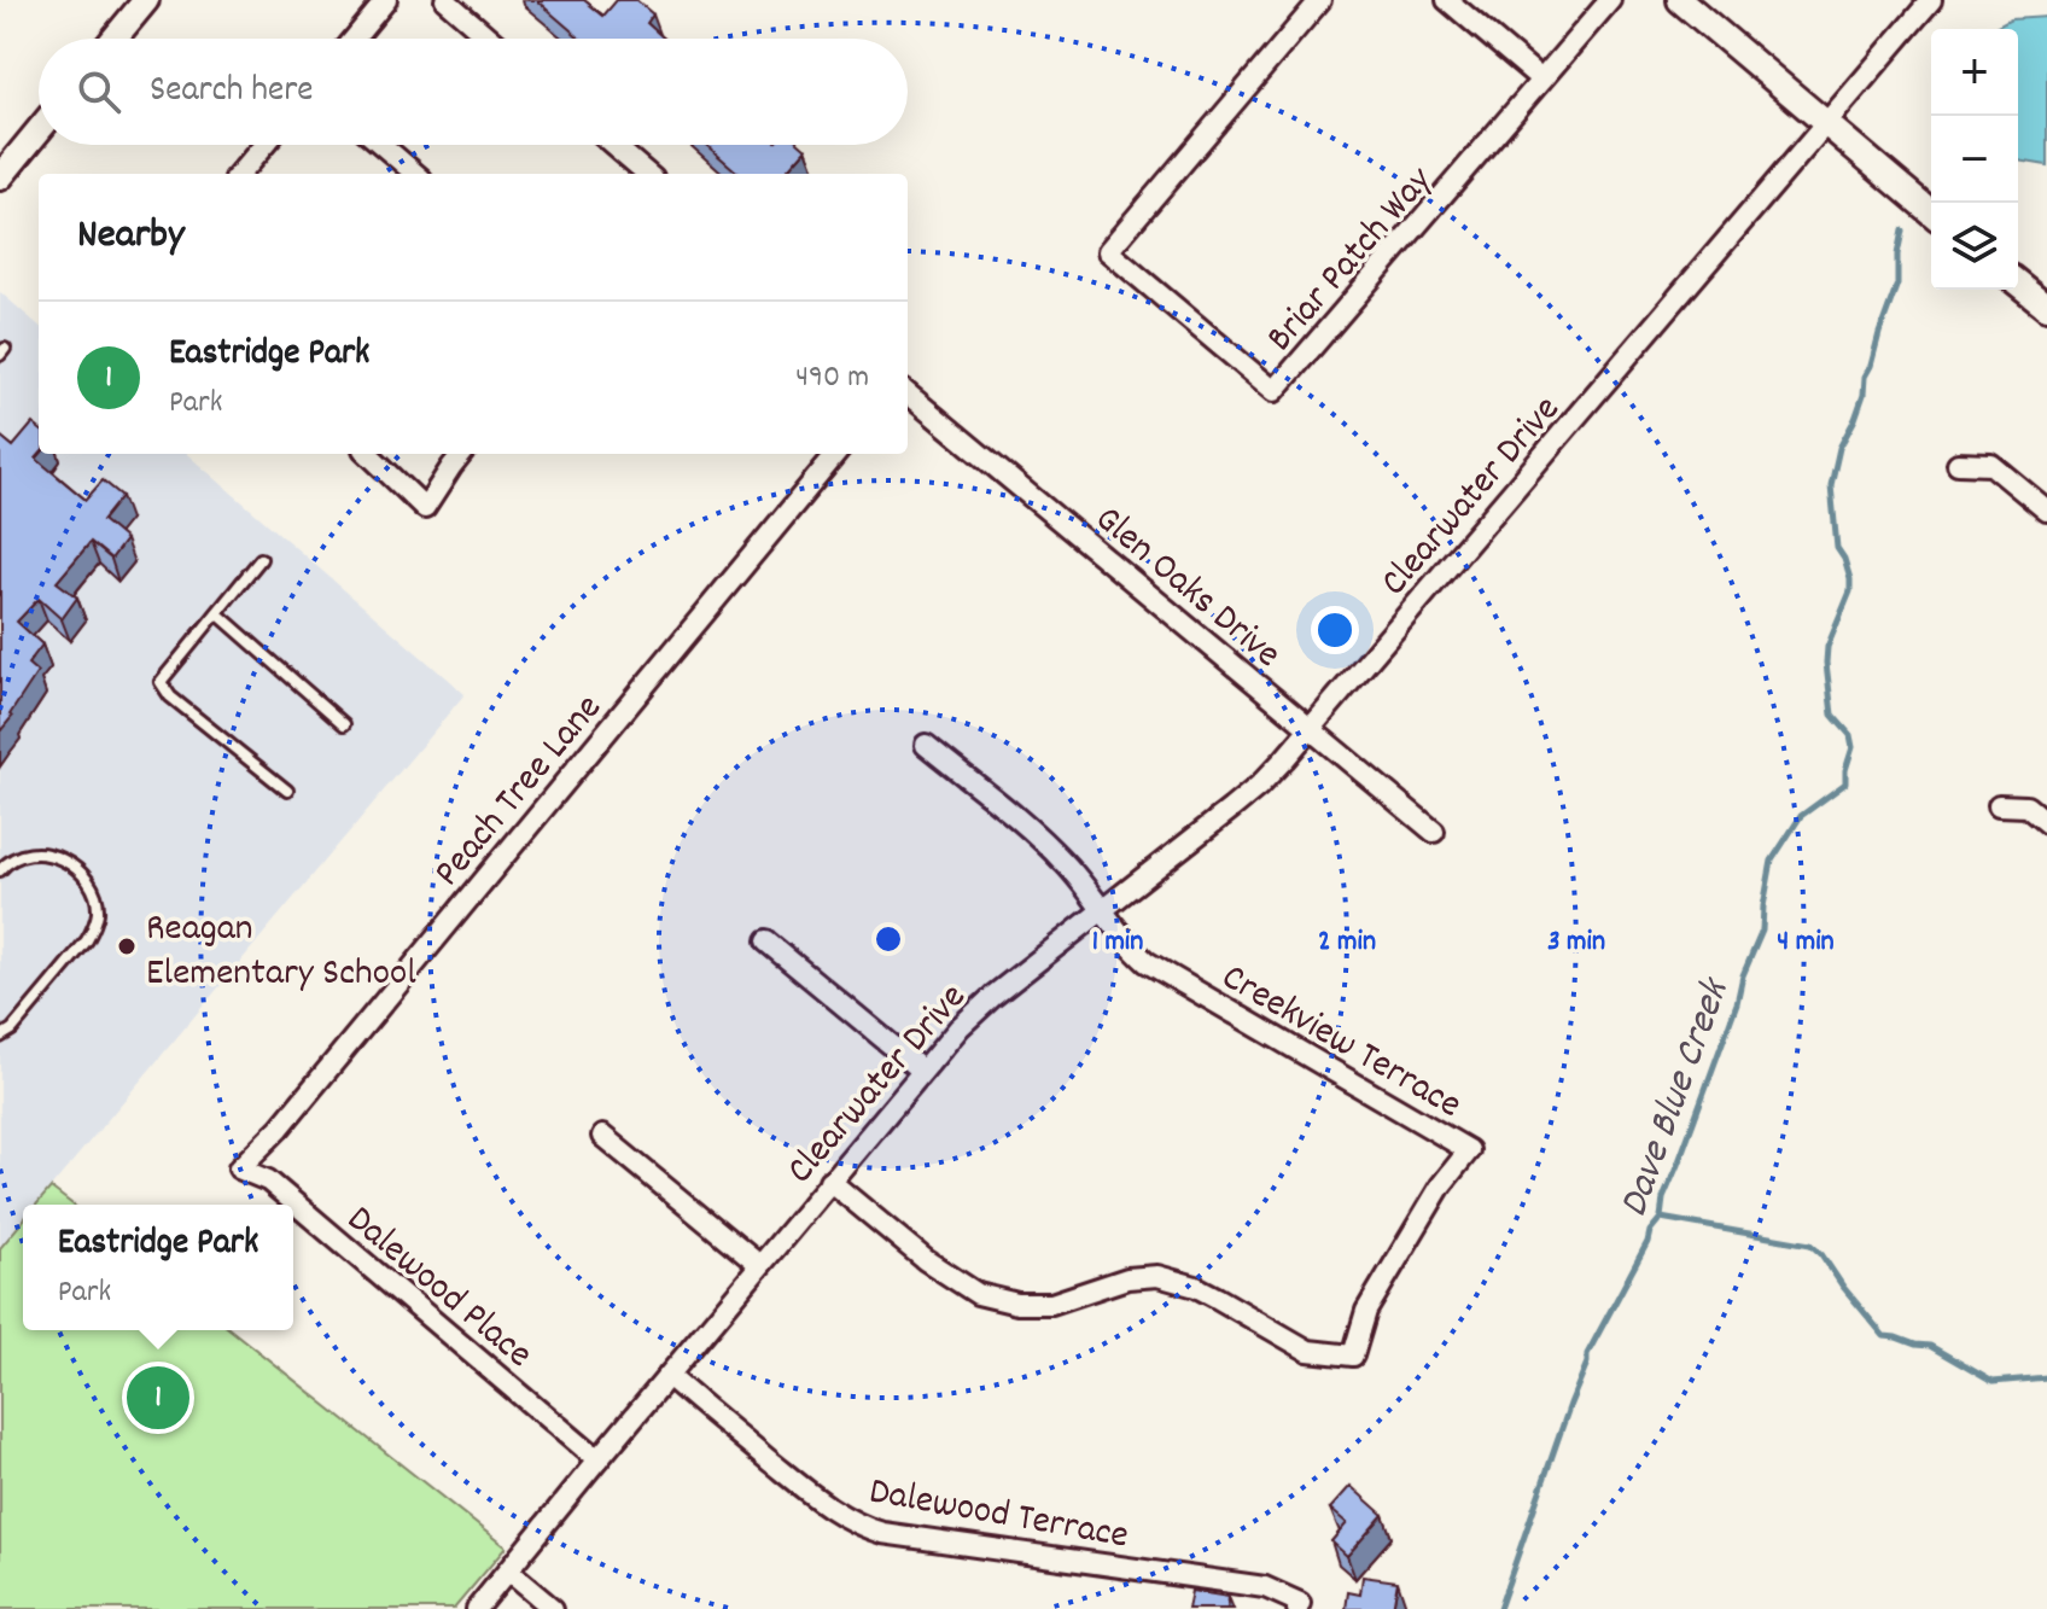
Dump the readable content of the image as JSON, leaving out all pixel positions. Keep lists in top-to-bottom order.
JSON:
{
  "streets": {
    "street": [
      "Briar Patch Way",
      "Clearwater Drive",
      "Glen Oaks Drive",
      "Peach Tree Lane",
      "Creekview Terrace",
      "Dalewood Place",
      "Dalewood Terrace"
    ]
  },
  "crossings": [
    ["Clearwater Drive", "Glen Oaks Drive"],
    ["Clearwater Drive", "Creekview Terrace"],
    ["Clearwater Drive", "Dalewood Place"],
    ["Clearwater Drive", "Dalewood Terrace"],
    ["Peach Tree Lane", "Dalewood Place"]
  ],
  "water": ["Dave Blue Creek"],
  "places": ["Reagan Elementary School"],
  "page": {
    "map_buttons": ["+", "−"],
    "search": "Search here",
    "heading": "Nearby",
    "list": [
      {
        "mark": "1",
        "name": "Eastridge Park",
        "note": "Park",
        "value": "490 m"
      }
    ],
    "popup": ["Eastridge Park", "Park"],
    "pins": "1"
  },
  "rings": [
    "1 min",
    "2 min",
    "3 min",
    "4 min"
  ]
}
